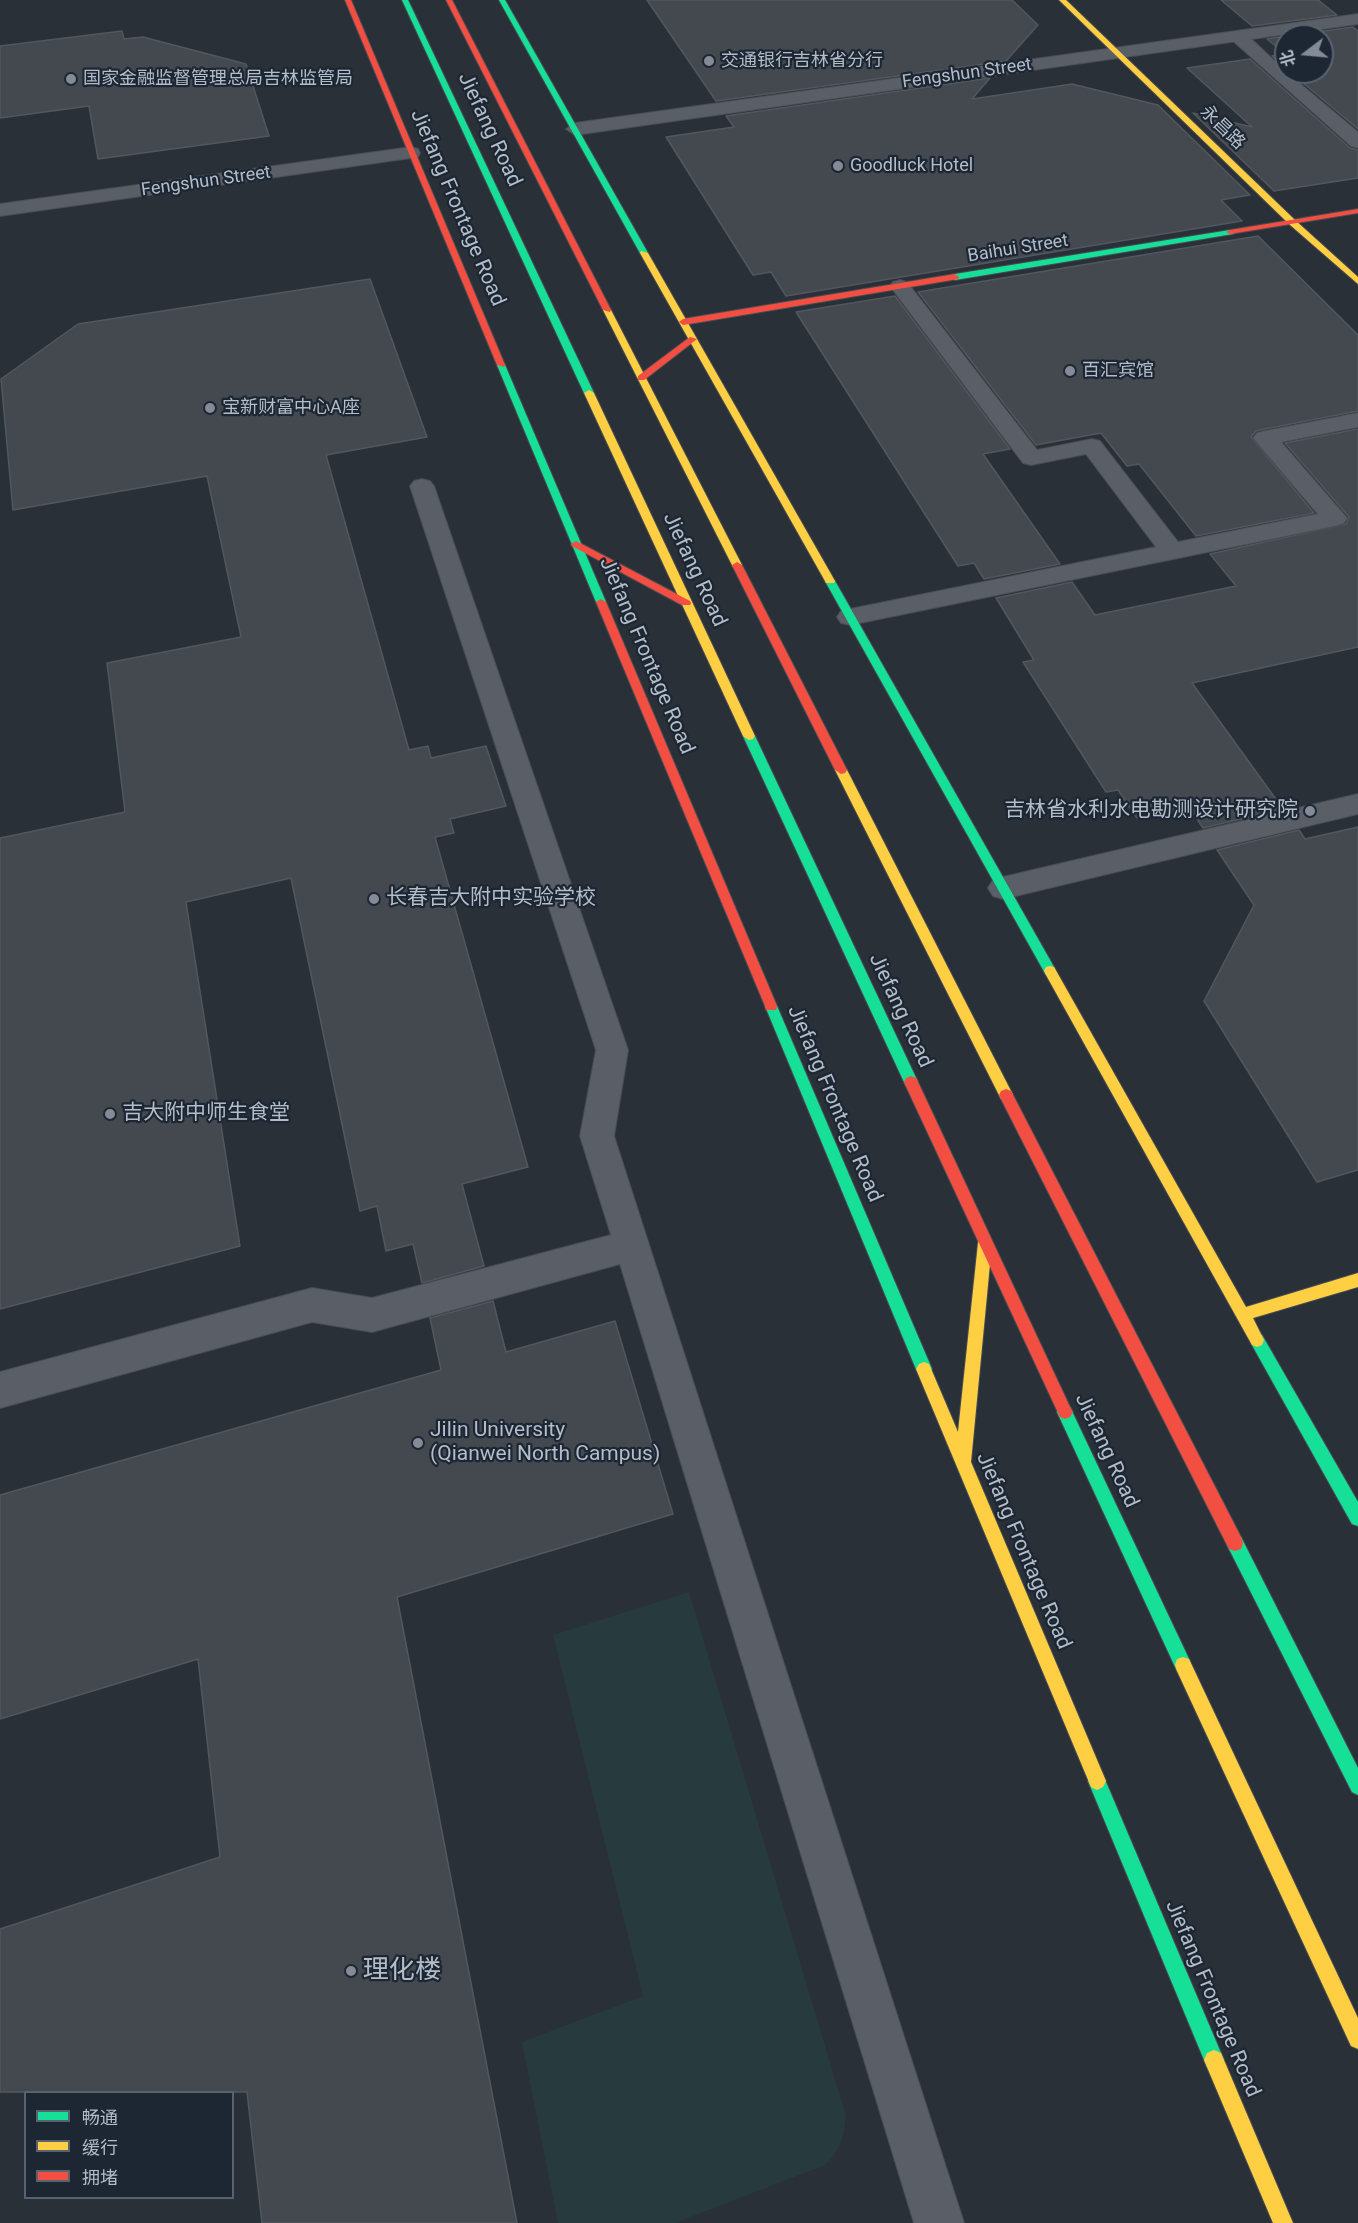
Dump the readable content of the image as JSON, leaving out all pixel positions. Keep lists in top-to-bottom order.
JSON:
{
  "streets": {
    "street": [
      "Fengshun Street",
      "永昌路",
      "Jiefang Road",
      "Jiefang Frontage Road",
      "Baihui Street"
    ]
  },
  "crossings": [
    ["Fengshun Street", "永昌路"],
    ["Fengshun Street", "Jiefang Frontage Road"],
    ["永昌路", "Baihui Street"]
  ],
  "places": [
    "交通银行吉林省分行",
    "国家金融监督管理总局吉林监管局",
    "Goodluck Hotel",
    "百汇宾馆",
    "宝新财富中心A座",
    "吉林省水利水电勘测设计研究院",
    "长春吉大附中实验学校",
    "吉大附中师生食堂",
    "Jilin University (Qianwei North Campus)",
    "理化楼"
  ],
  "legend": ["畅通", "缓行", "拥堵"],
  "north": "left"
}
